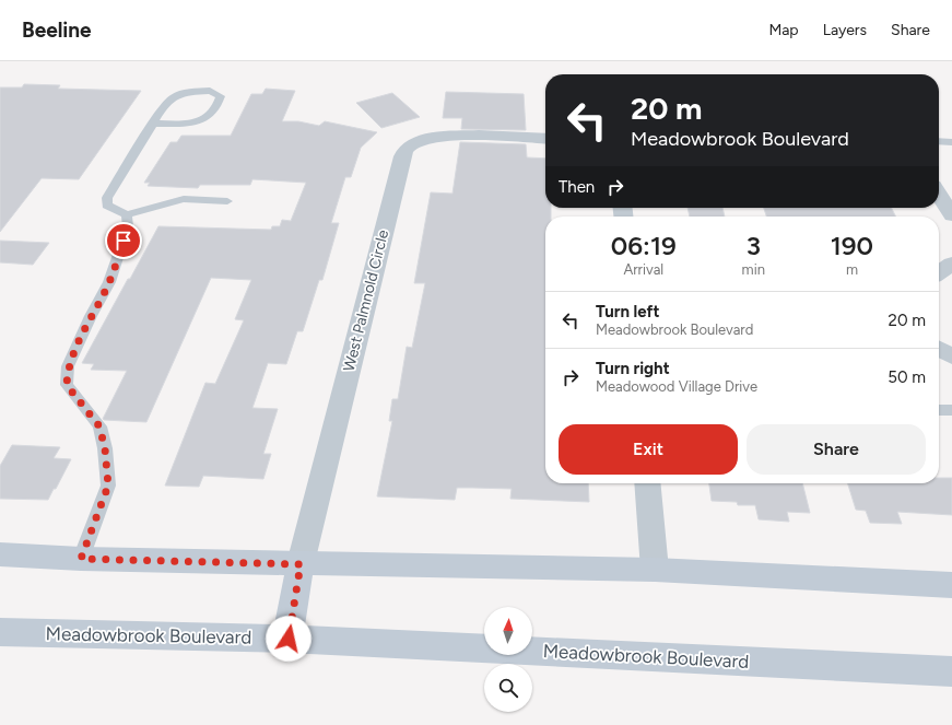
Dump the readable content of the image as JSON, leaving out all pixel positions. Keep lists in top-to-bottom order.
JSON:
{
  "streets": {
    "main road": ["Meadowbrook Boulevard"],
    "street": ["West Palmnold Circle"]
  },
  "north": "top",
  "page": {
    "header": "Beeline",
    "nav": ["Map", "Layers", "Share"],
    "turn": ["20 m", "Meadowbrook Boulevard"],
    "then": "Then",
    "eta": [
      "06:19",
      "Arrival",
      "3",
      "min",
      "190",
      "m"
    ],
    "list": [
      {
        "name": "Turn left",
        "note": "Meadowbrook Boulevard",
        "value": "20 m"
      },
      {
        "name": "Turn right",
        "note": "Meadowood Village Drive",
        "value": "50 m"
      }
    ],
    "buttons": ["Exit", "Share"]
  }
}
